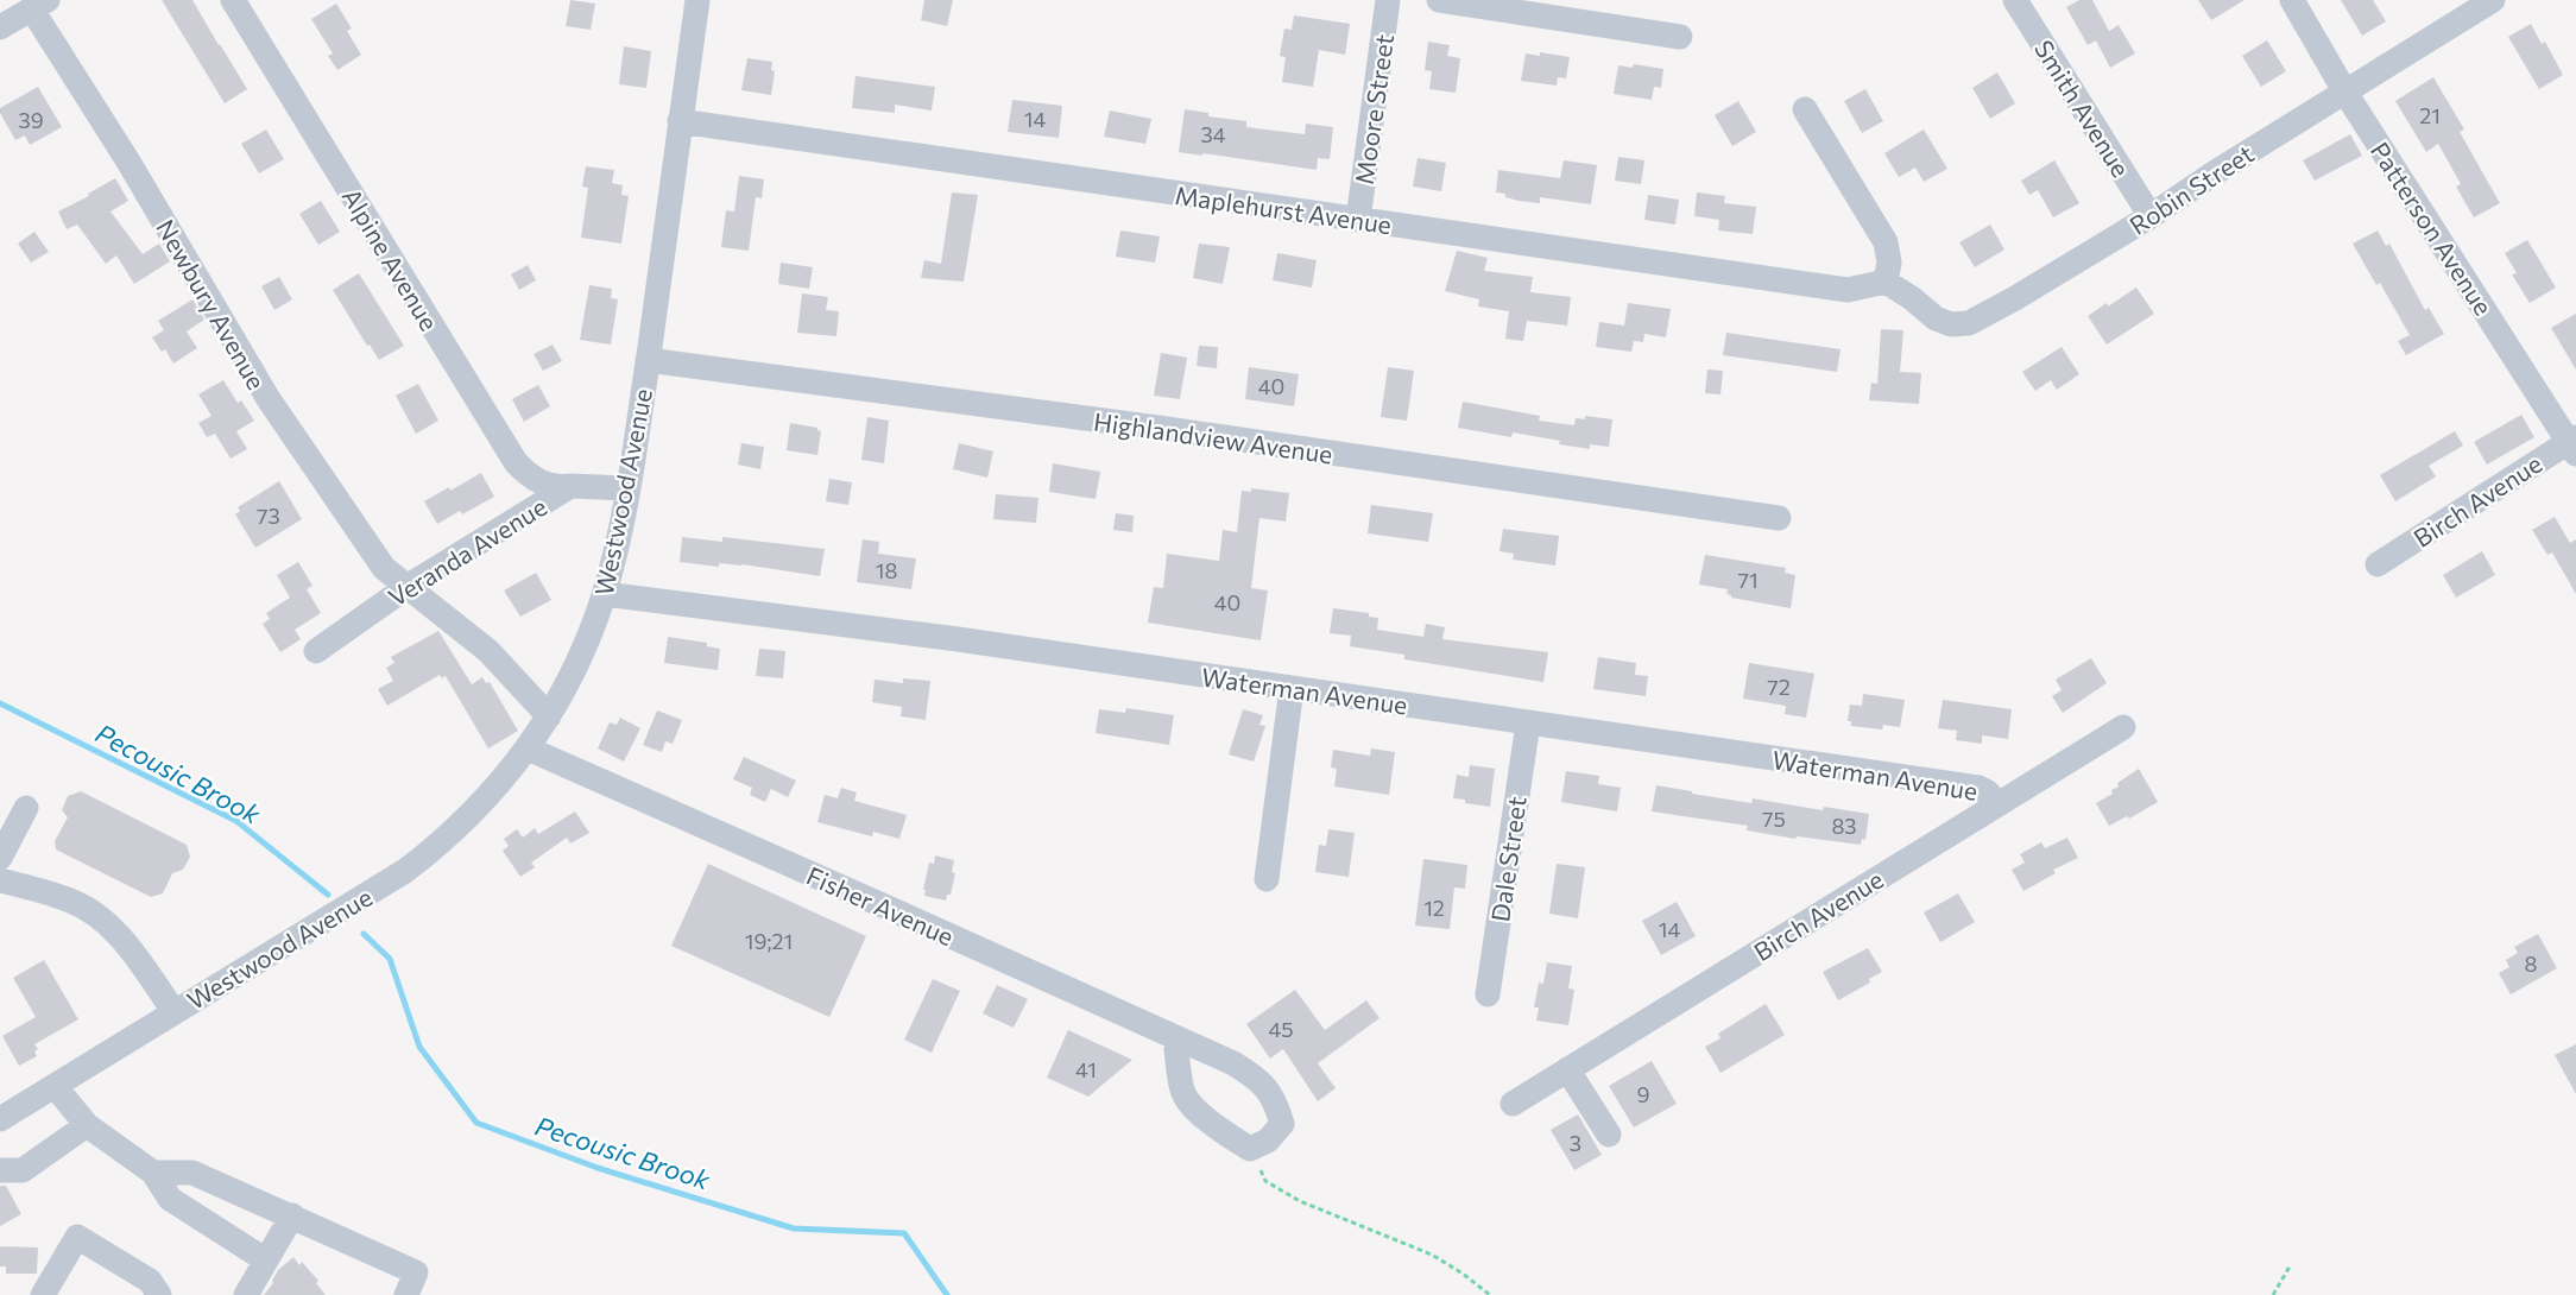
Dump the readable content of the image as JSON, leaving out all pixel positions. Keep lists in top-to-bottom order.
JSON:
{
  "streets": {
    "street": [
      "Smith Avenue",
      "Moore Street",
      "Robin Street",
      "Maplehurst Avenue",
      "Patterson Avenue",
      "Alpine Avenue",
      "Newbury Avenue",
      "Highlandview Avenue",
      "Westwood Avenue",
      "Birch Avenue",
      "Veranda Avenue",
      "Waterman Avenue",
      "Dale Street",
      "Fisher Avenue"
    ]
  },
  "crossings": [
    ["Smith Avenue", "Robin Street"],
    ["Moore Street", "Maplehurst Avenue"],
    ["Robin Street", "Maplehurst Avenue"],
    ["Robin Street", "Patterson Avenue"],
    ["Maplehurst Avenue", "Westwood Avenue"],
    ["Patterson Avenue", "Birch Avenue"],
    ["Alpine Avenue", "Veranda Avenue"],
    ["Newbury Avenue", "Westwood Avenue"],
    ["Newbury Avenue", "Veranda Avenue"],
    ["Highlandview Avenue", "Westwood Avenue"],
    ["Westwood Avenue", "Veranda Avenue"],
    ["Westwood Avenue", "Waterman Avenue"],
    ["Westwood Avenue", "Fisher Avenue"],
    ["Birch Avenue", "Waterman Avenue"],
    ["Waterman Avenue", "Dale Street"]
  ],
  "water": ["Pecousic Brook"],
  "house_numbers": [
    "21",
    "14",
    "39",
    "34",
    "40",
    "73",
    "18",
    "71",
    "40",
    "72",
    "75",
    "83",
    "12",
    "14",
    "19;21",
    "8",
    "45",
    "41",
    "9",
    "3"
  ]
}
